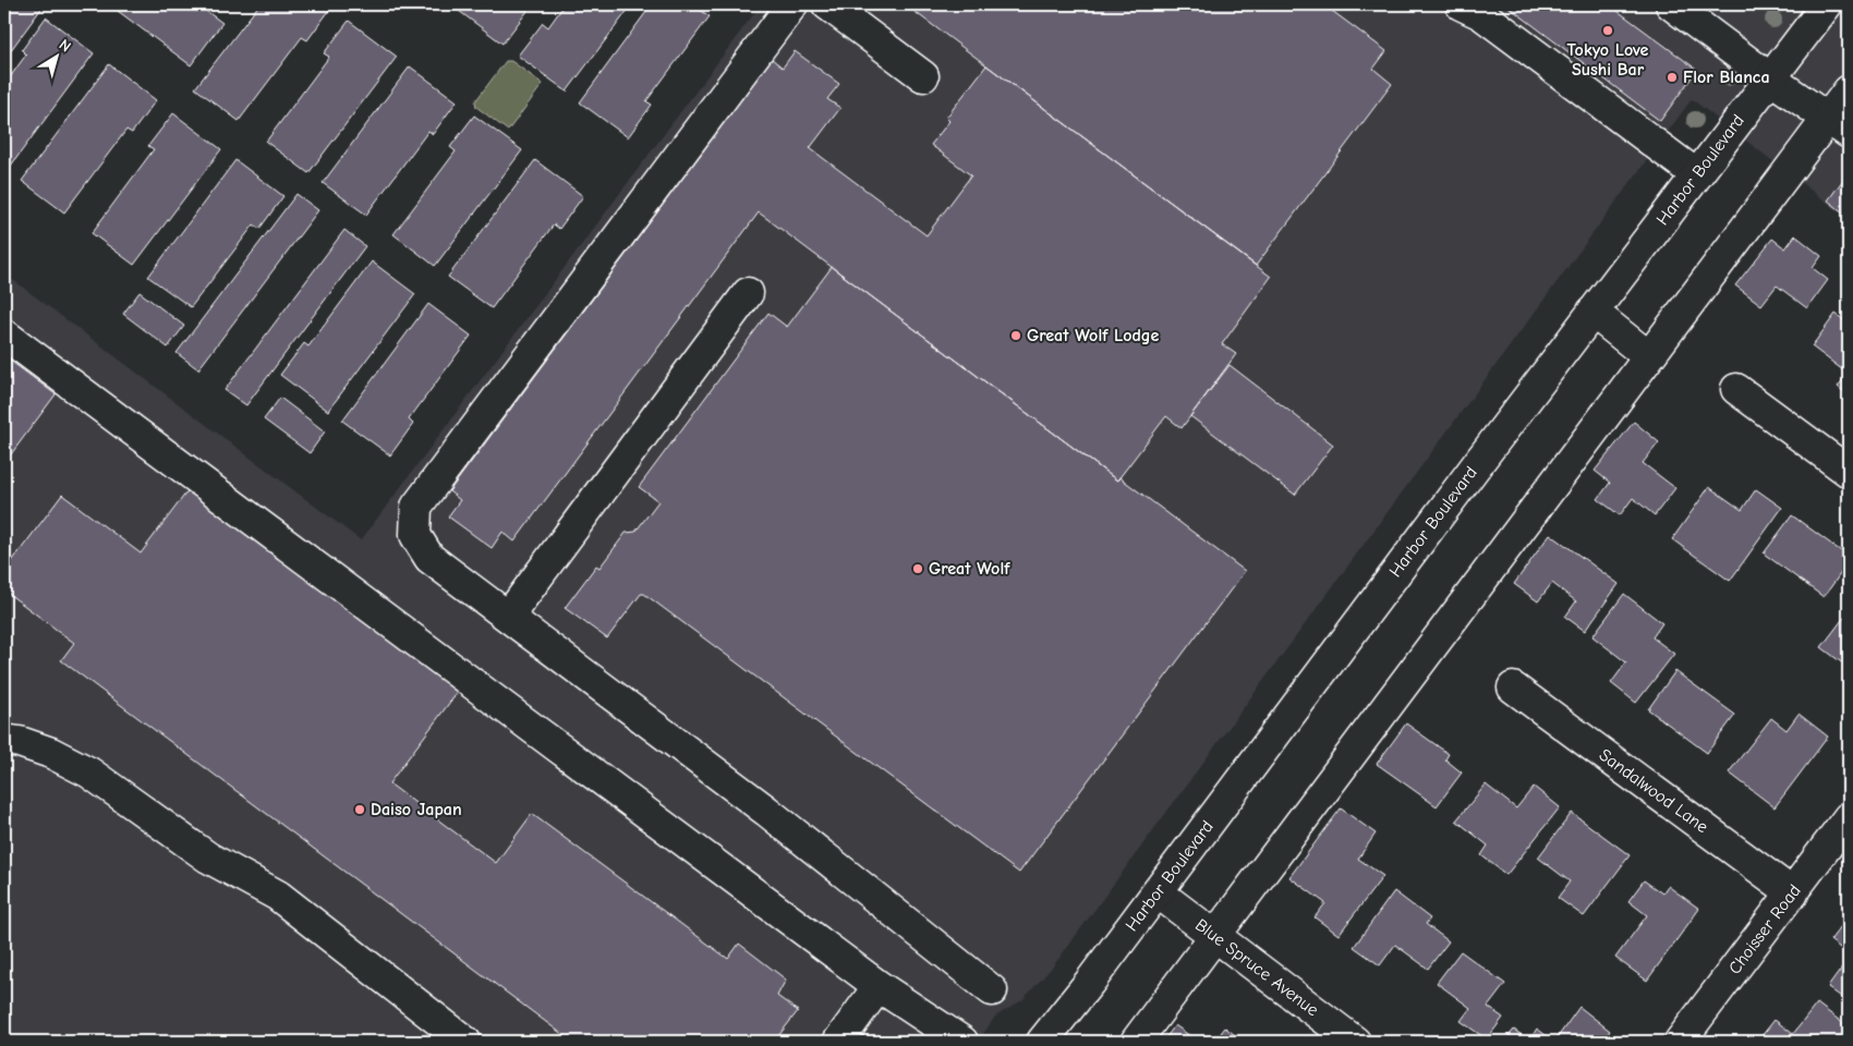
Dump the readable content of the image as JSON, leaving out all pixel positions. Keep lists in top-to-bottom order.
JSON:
{
  "streets": {
    "main road": [
      "Harbor Boulevard",
      "Sandalwood Lane",
      "Choisser Road",
      "Blue Spruce Avenue"
    ]
  },
  "crossings": [
    ["Harbor Boulevard", "Blue Spruce Avenue"],
    ["Sandalwood Lane", "Choisser Road"]
  ],
  "places": [
    "Tokyo Love Sushi Bar",
    "Flor Blanca",
    "Great Wolf Lodge",
    "Great Wolf",
    "Daiso Japan"
  ],
  "north": "top right"
}
